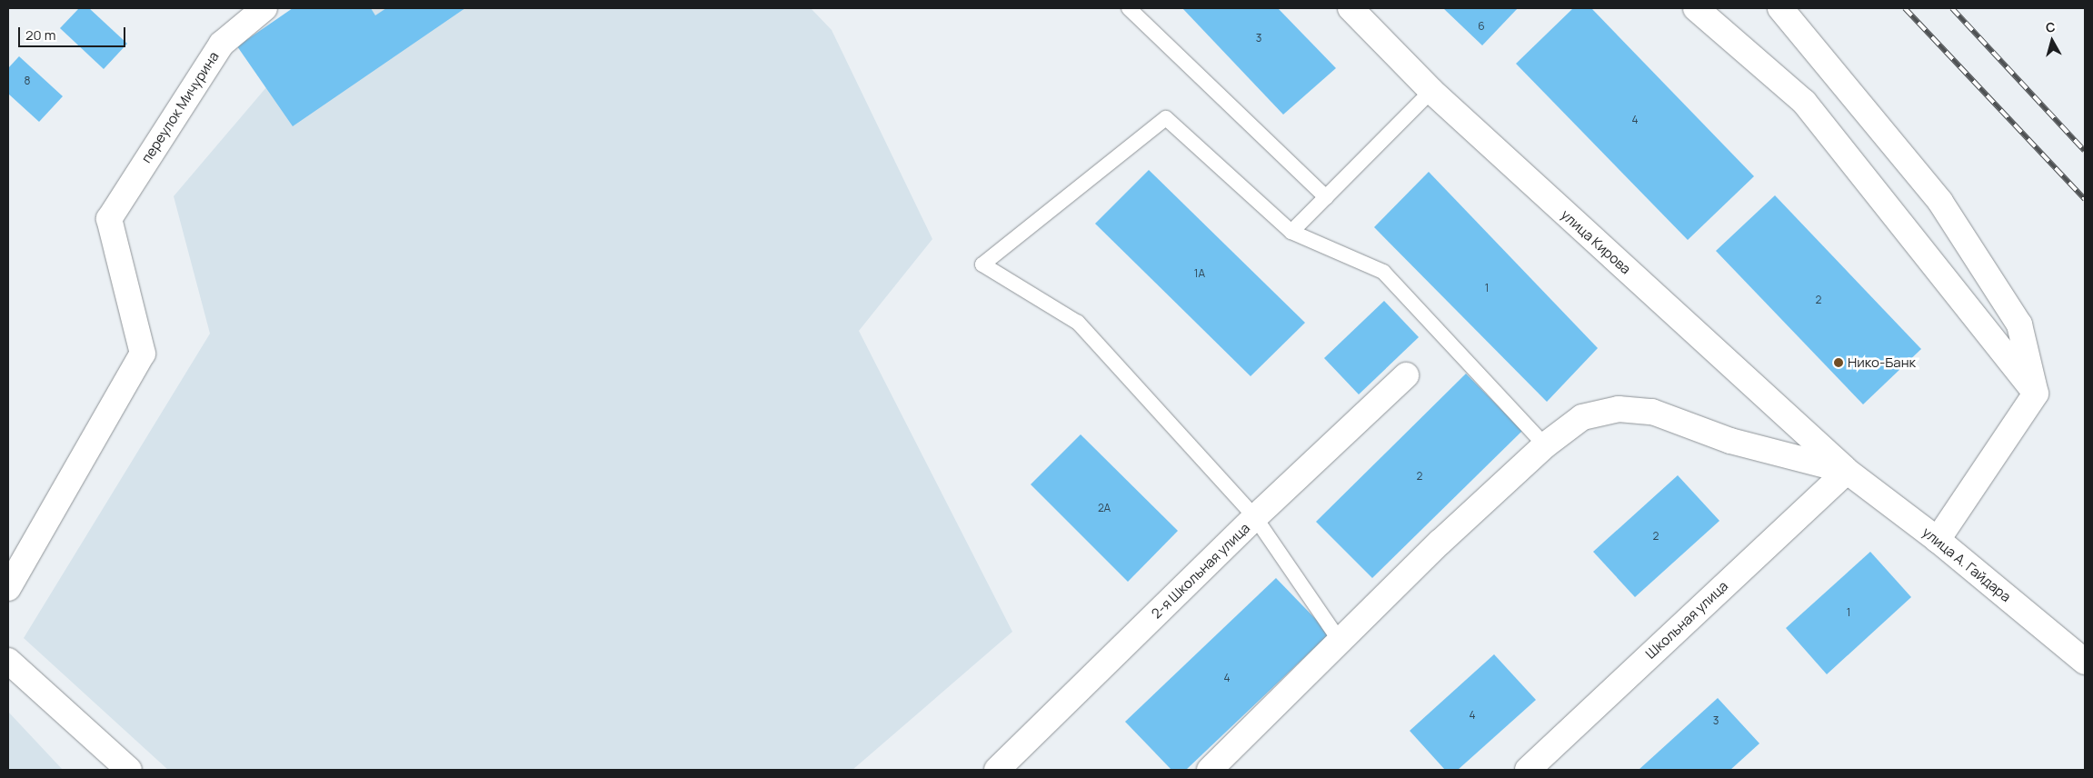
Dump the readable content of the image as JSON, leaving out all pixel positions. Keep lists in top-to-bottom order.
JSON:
{
  "streets": {
    "street": [
      "переулок Мичурина",
      "улица Кирова",
      "улица А. Гайдара",
      "2-я Школьная улица",
      "Школьная улица"
    ]
  },
  "crossings": [
    ["улица Кирова", "улица А. Гайдара"],
    ["улица Кирова", "Школьная улица"],
    ["улица А. Гайдара", "Школьная улица"]
  ],
  "places": ["Нико-Банк"],
  "house_numbers": [
    "6",
    "3",
    "8",
    "4",
    "1А",
    "1",
    "2",
    "2",
    "2А",
    "2",
    "1",
    "4",
    "4",
    "3"
  ],
  "scale_bar": "20 m",
  "north": "top"
}
